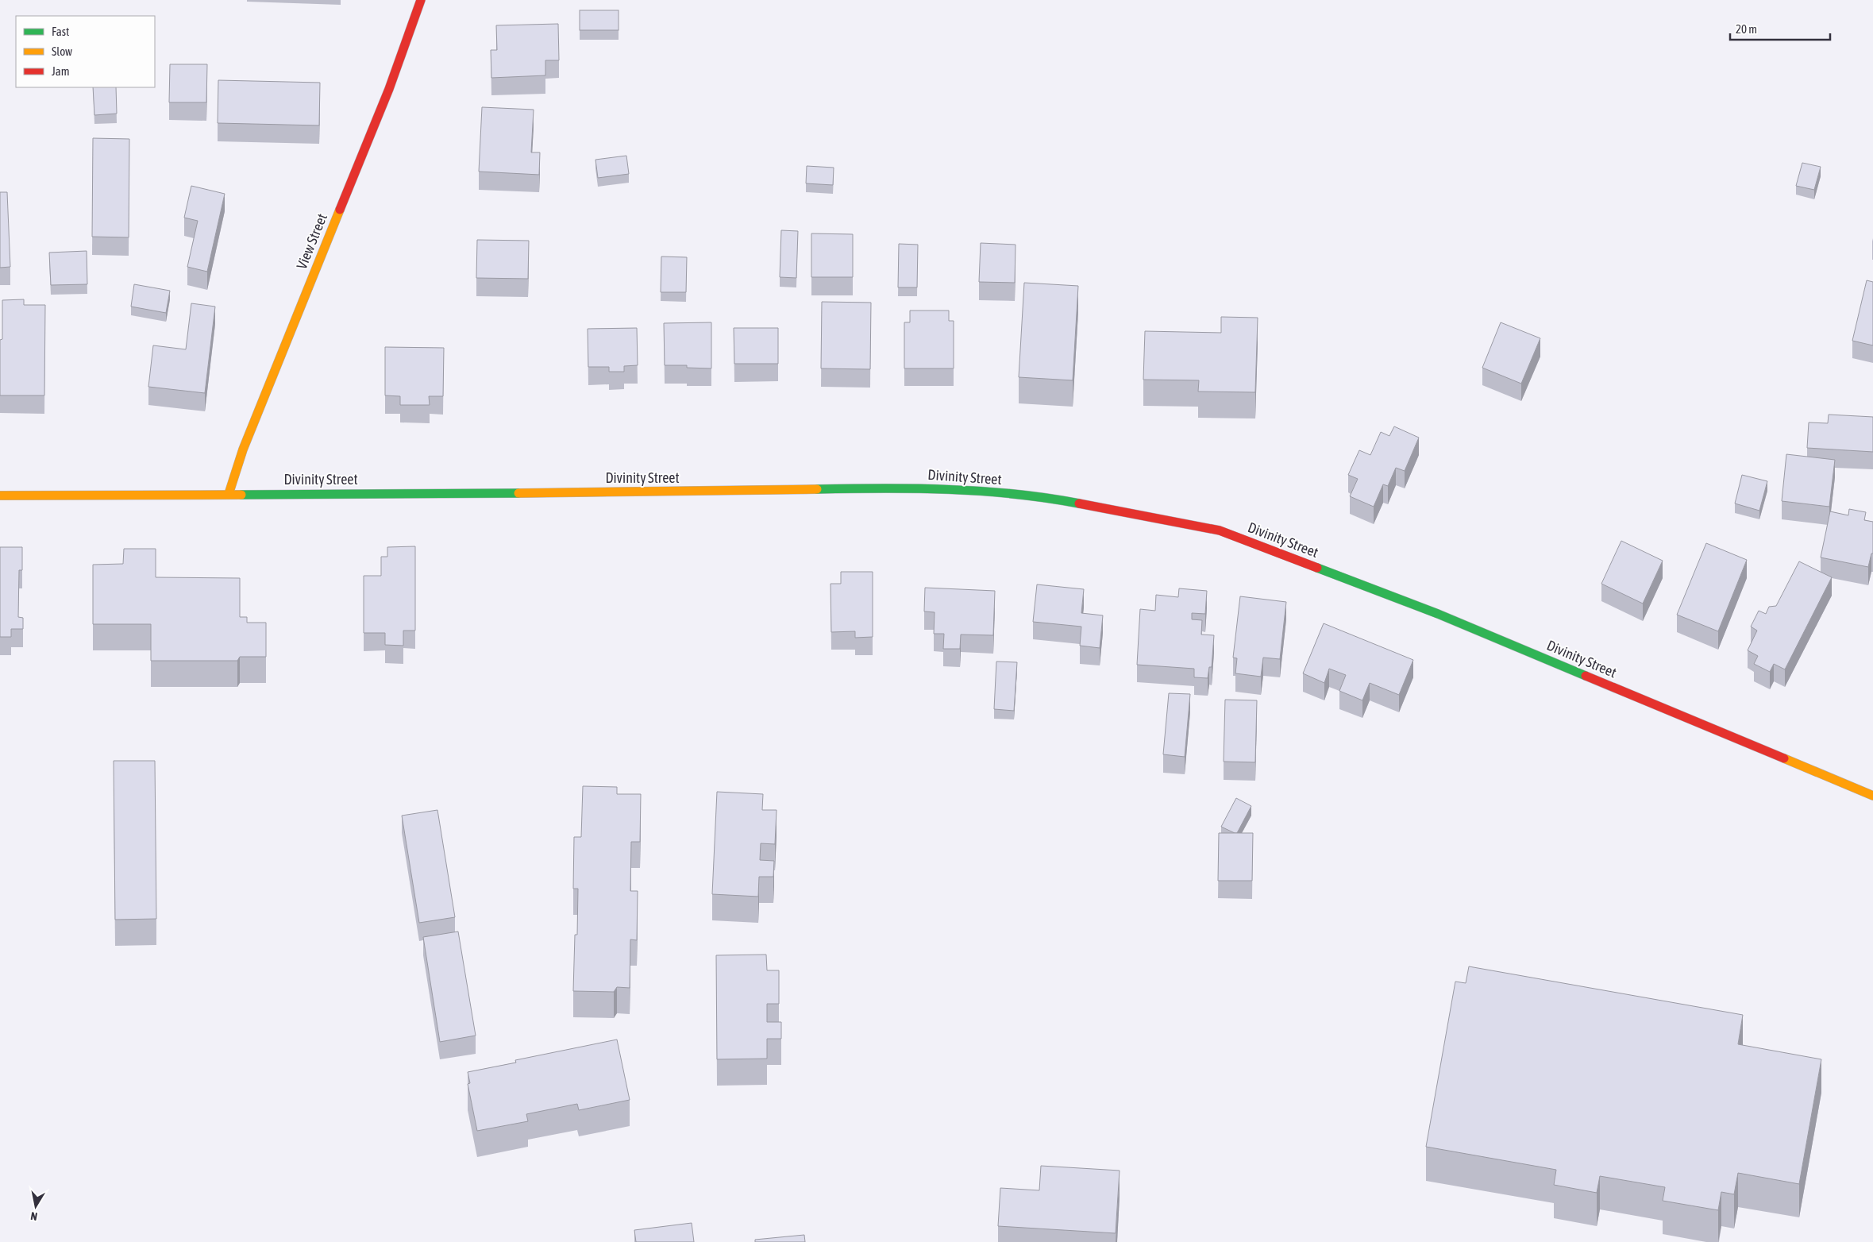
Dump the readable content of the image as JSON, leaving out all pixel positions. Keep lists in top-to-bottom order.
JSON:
{
  "streets": {
    "street": ["View Street", "Divinity Street"]
  },
  "crossings": [
    ["View Street", "Divinity Street"]
  ],
  "legend": ["Fast", "Slow", "Jam"],
  "scale_bar": "20 m",
  "north": "bottom"
}
